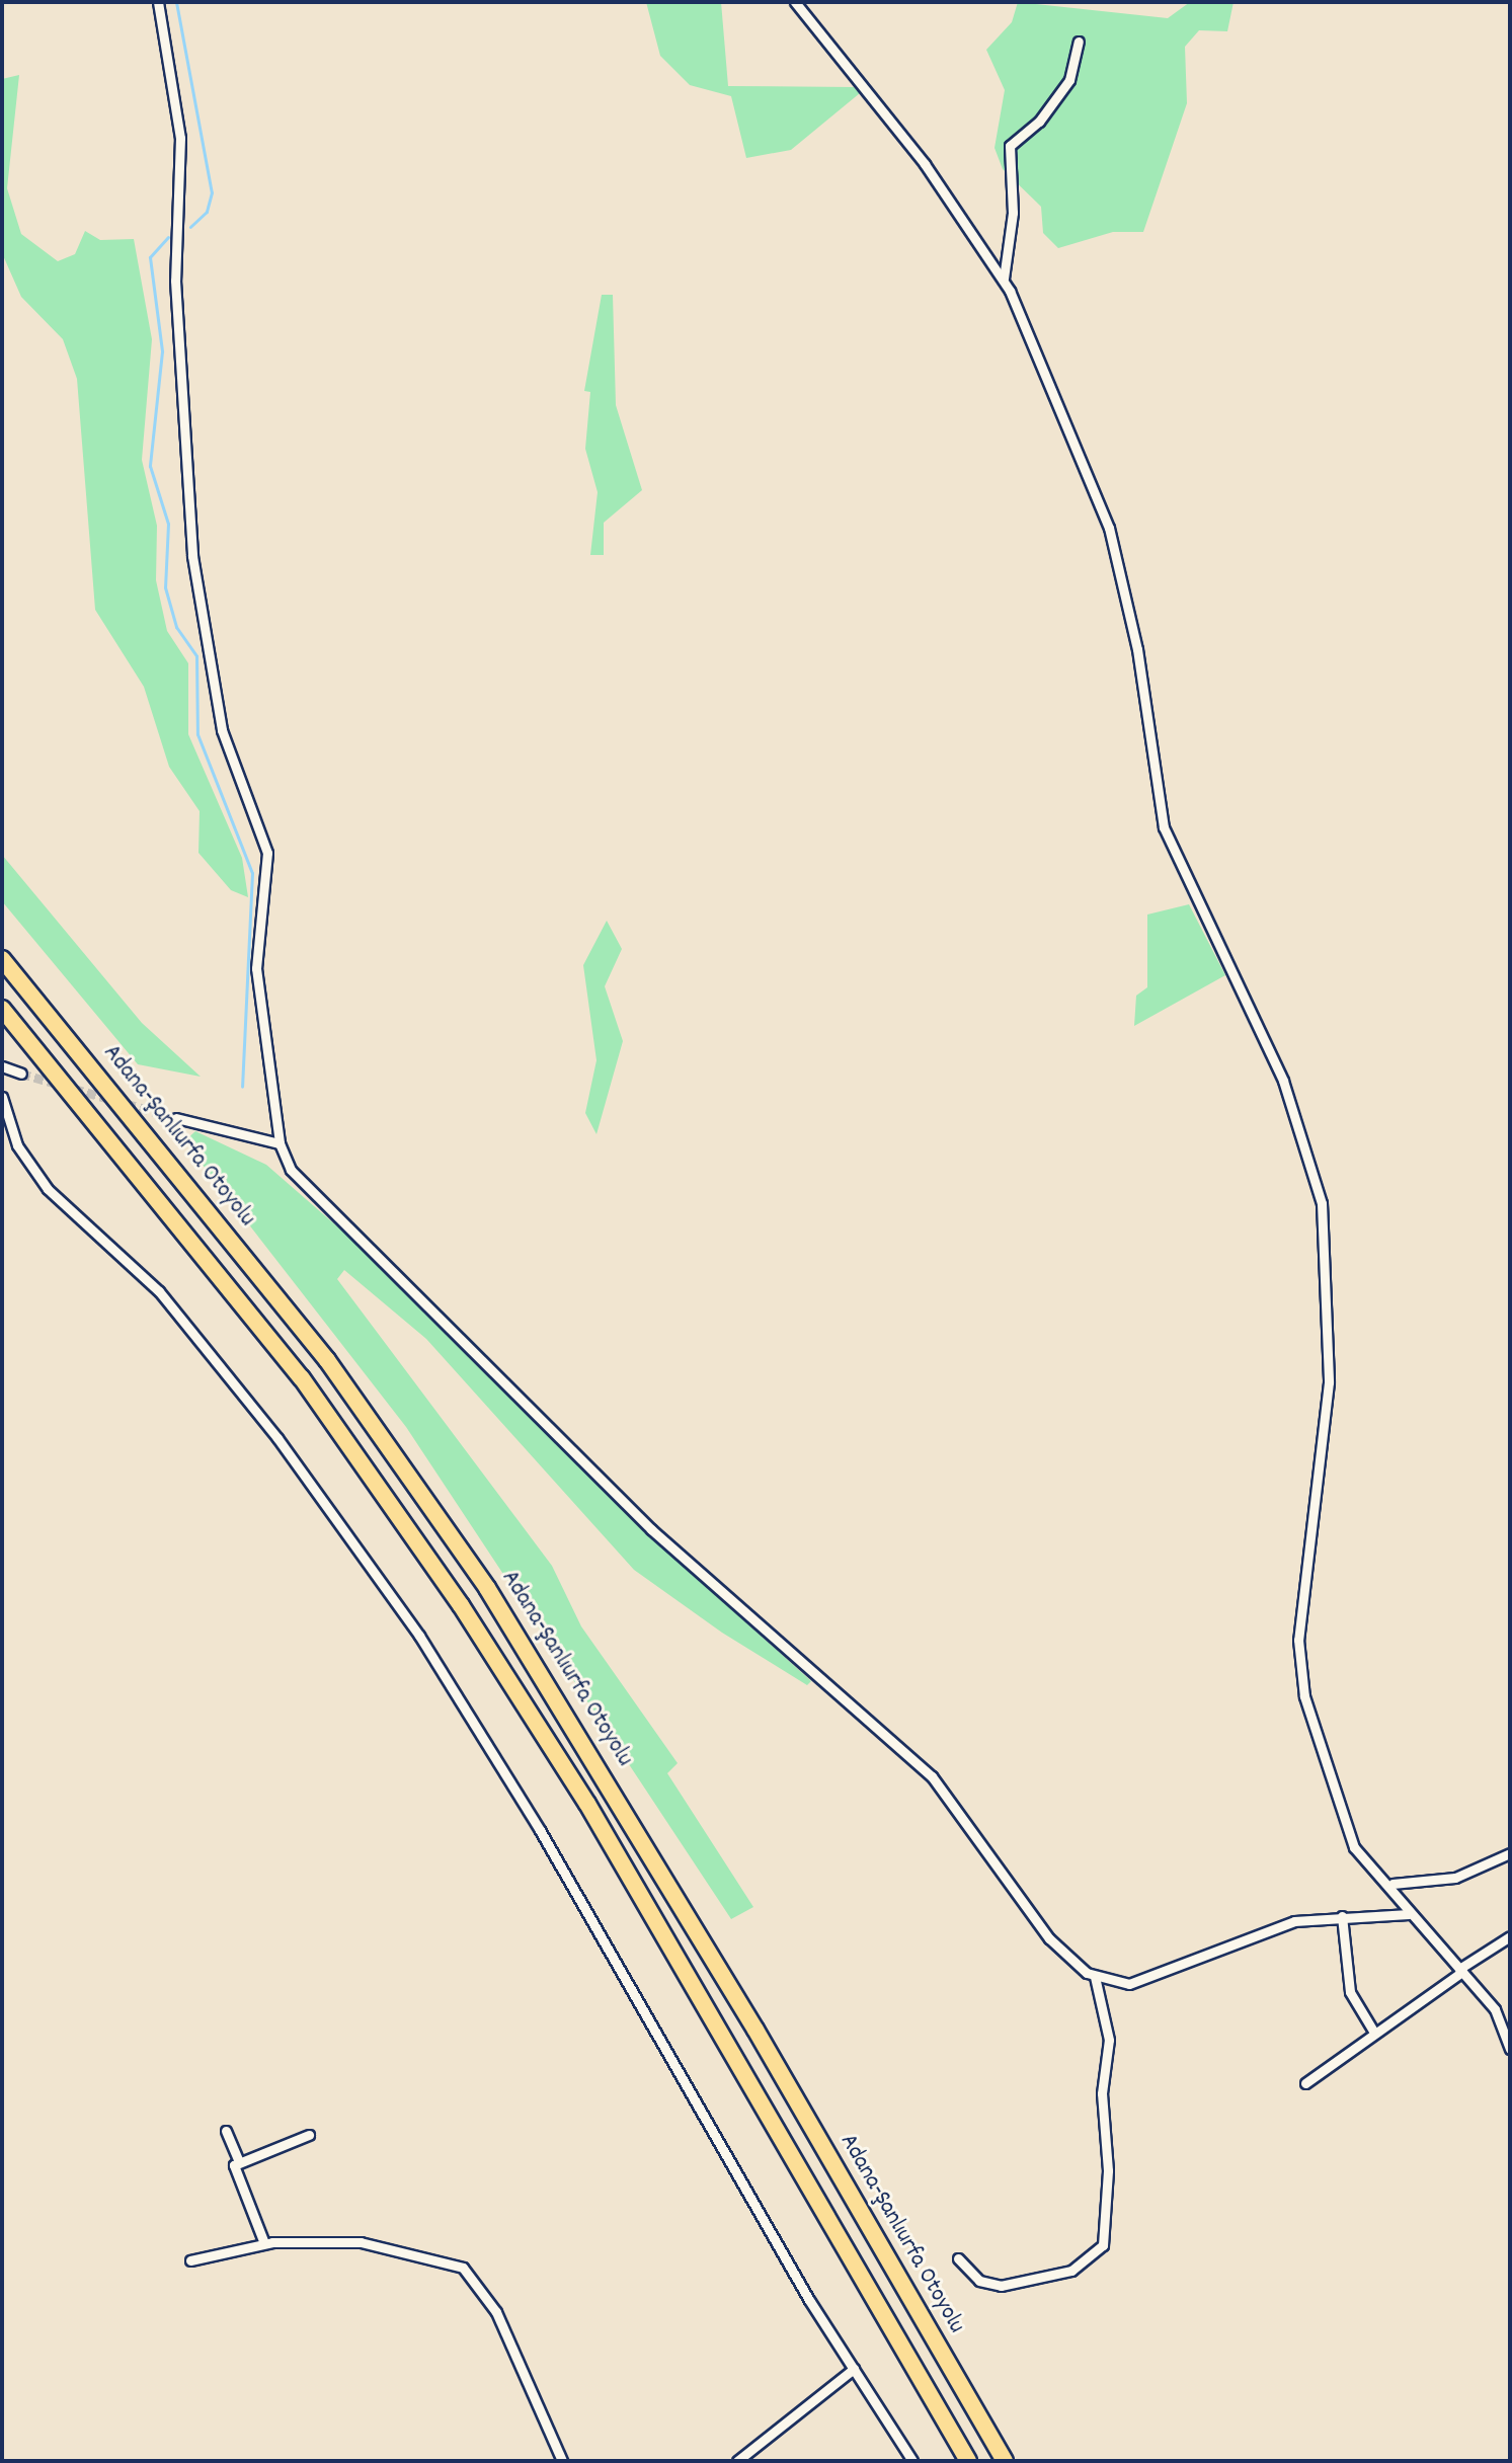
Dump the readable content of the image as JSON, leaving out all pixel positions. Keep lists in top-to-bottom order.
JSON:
{
  "streets": {
    "highway": ["Adana-Şanlıurfa Otoyolu"]
  }
}
